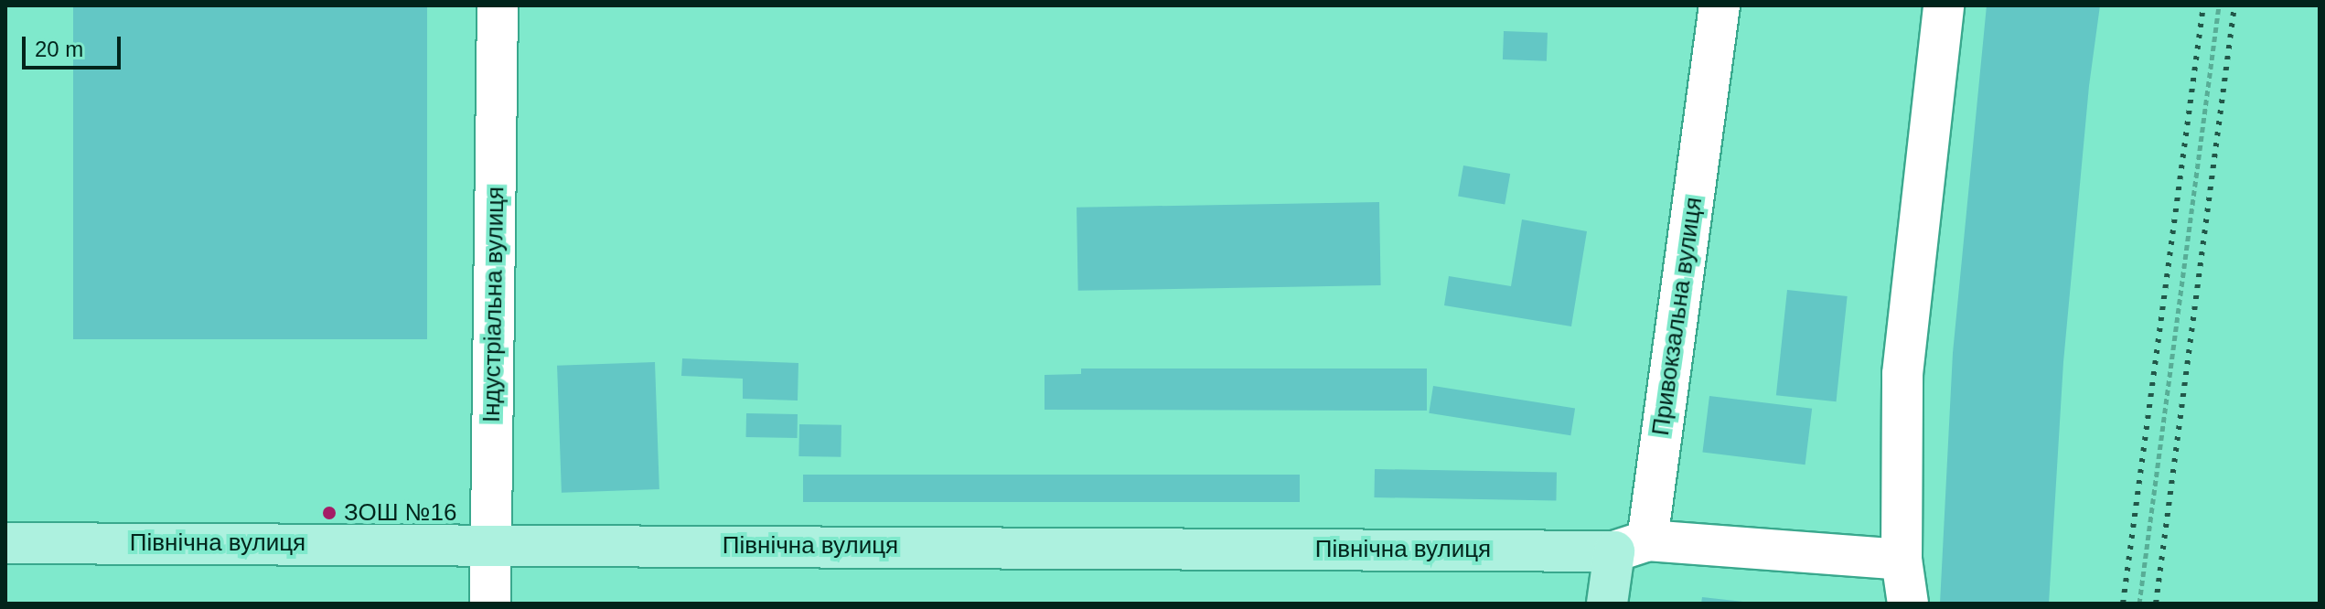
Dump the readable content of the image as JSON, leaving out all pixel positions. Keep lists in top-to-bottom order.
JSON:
{
  "streets": {
    "main road": ["Привокзальна вулиця", "Північна вулиця"],
    "street": ["Індустріальна вулиця"]
  },
  "crossings": [
    ["Індустріальна вулиця", "Північна вулиця"],
    ["Привокзальна вулиця", "Північна вулиця"]
  ],
  "places": ["ЗОШ №16"],
  "scale_bar": "20 m"
}
